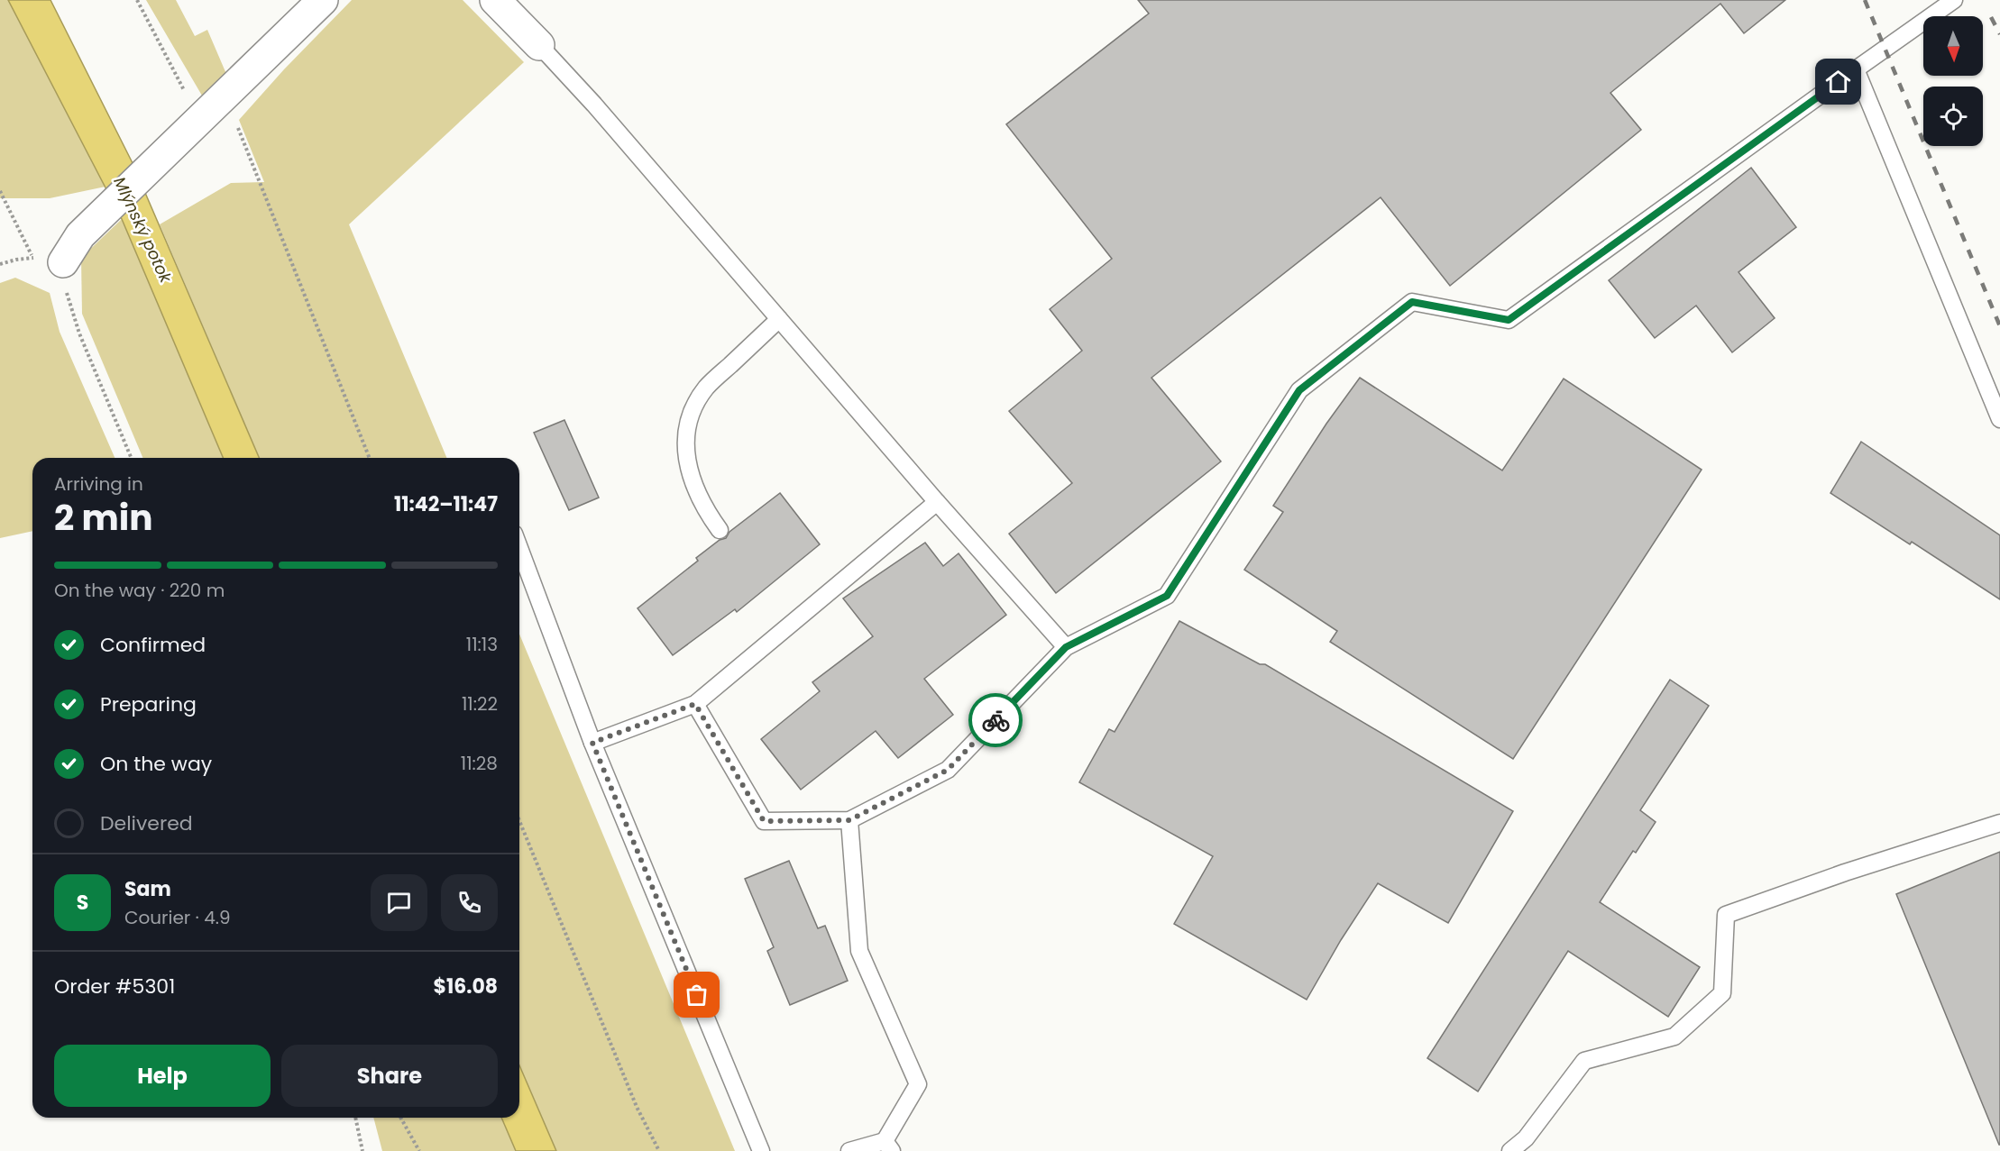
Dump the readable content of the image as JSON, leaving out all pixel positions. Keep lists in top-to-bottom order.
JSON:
{
  "water": ["Mlýnský potok"],
  "north": "bottom",
  "page": {
    "heading": ["2 min", "Arriving in", "11:42–11:47"],
    "panel": [
      "Sam",
      "Courier · 4.9",
      "Order #5301",
      "$16.08"
    ],
    "bar": "On the way · 220 m",
    "list": [
      ["Confirmed", "11:13"],
      ["Preparing", "11:22"],
      ["On the way", "11:28"],
      "Delivered"
    ],
    "round": "S",
    "buttons": ["Help", "Share"]
  }
}
